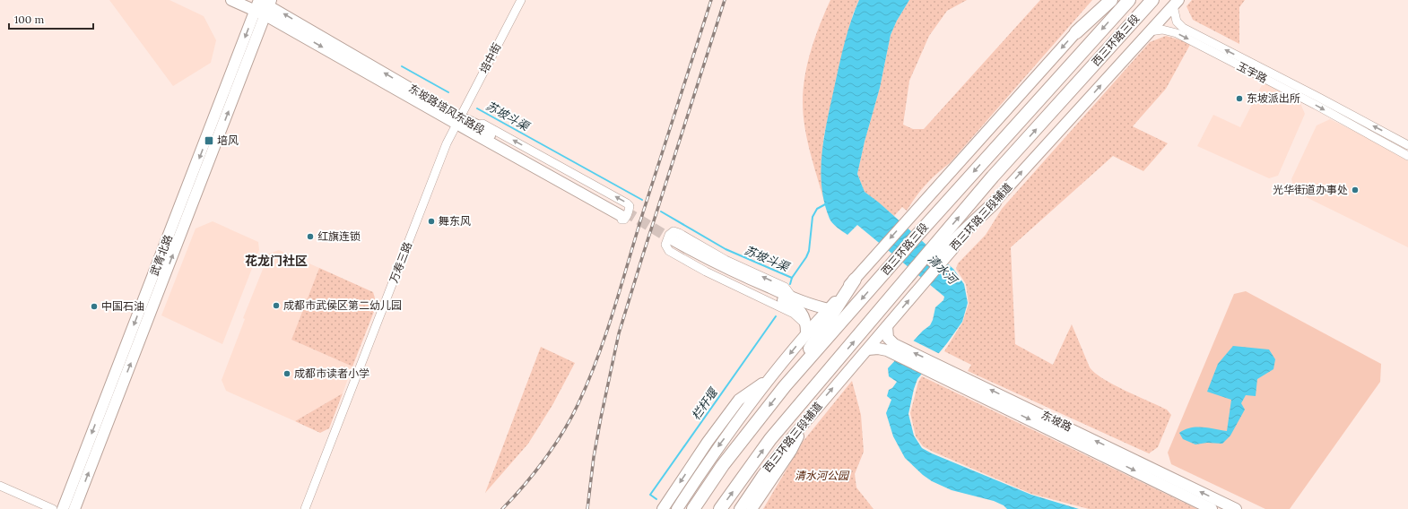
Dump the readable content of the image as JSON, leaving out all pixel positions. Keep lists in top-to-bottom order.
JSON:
{
  "streets": {
    "highway": ["西三环路三段"],
    "main road": [
      "东坡路培风东路段",
      "西三环路三段辅道",
      "武青北路",
      "东坡路"
    ],
    "street": ["培中街", "玉宇路", "万寿三路"]
  },
  "crossings": [
    ["西三环路三段", "西三环路三段辅道"],
    ["培中街", "东坡路培风东路段"],
    ["培中街", "万寿三路"],
    ["玉宇路", "西三环路三段辅道"],
    ["东坡路培风东路段", "武青北路"],
    ["东坡路培风东路段", "万寿三路"],
    ["西三环路三段辅道", "东坡路"]
  ],
  "districts": ["花龙门社区"],
  "water": ["苏坡斗渠", "清水河", "栏杆堰"],
  "parks": ["清水河公园"],
  "places": {
    "other": [
      "东坡派出所",
      "光华街道办事处",
      "舞东风",
      "红旗连锁",
      "成都市武侯区第二幼儿园",
      "中国石油",
      "成都市读者小学"
    ],
    "transit": ["培风"]
  },
  "scale_bar": "100 m"
}
